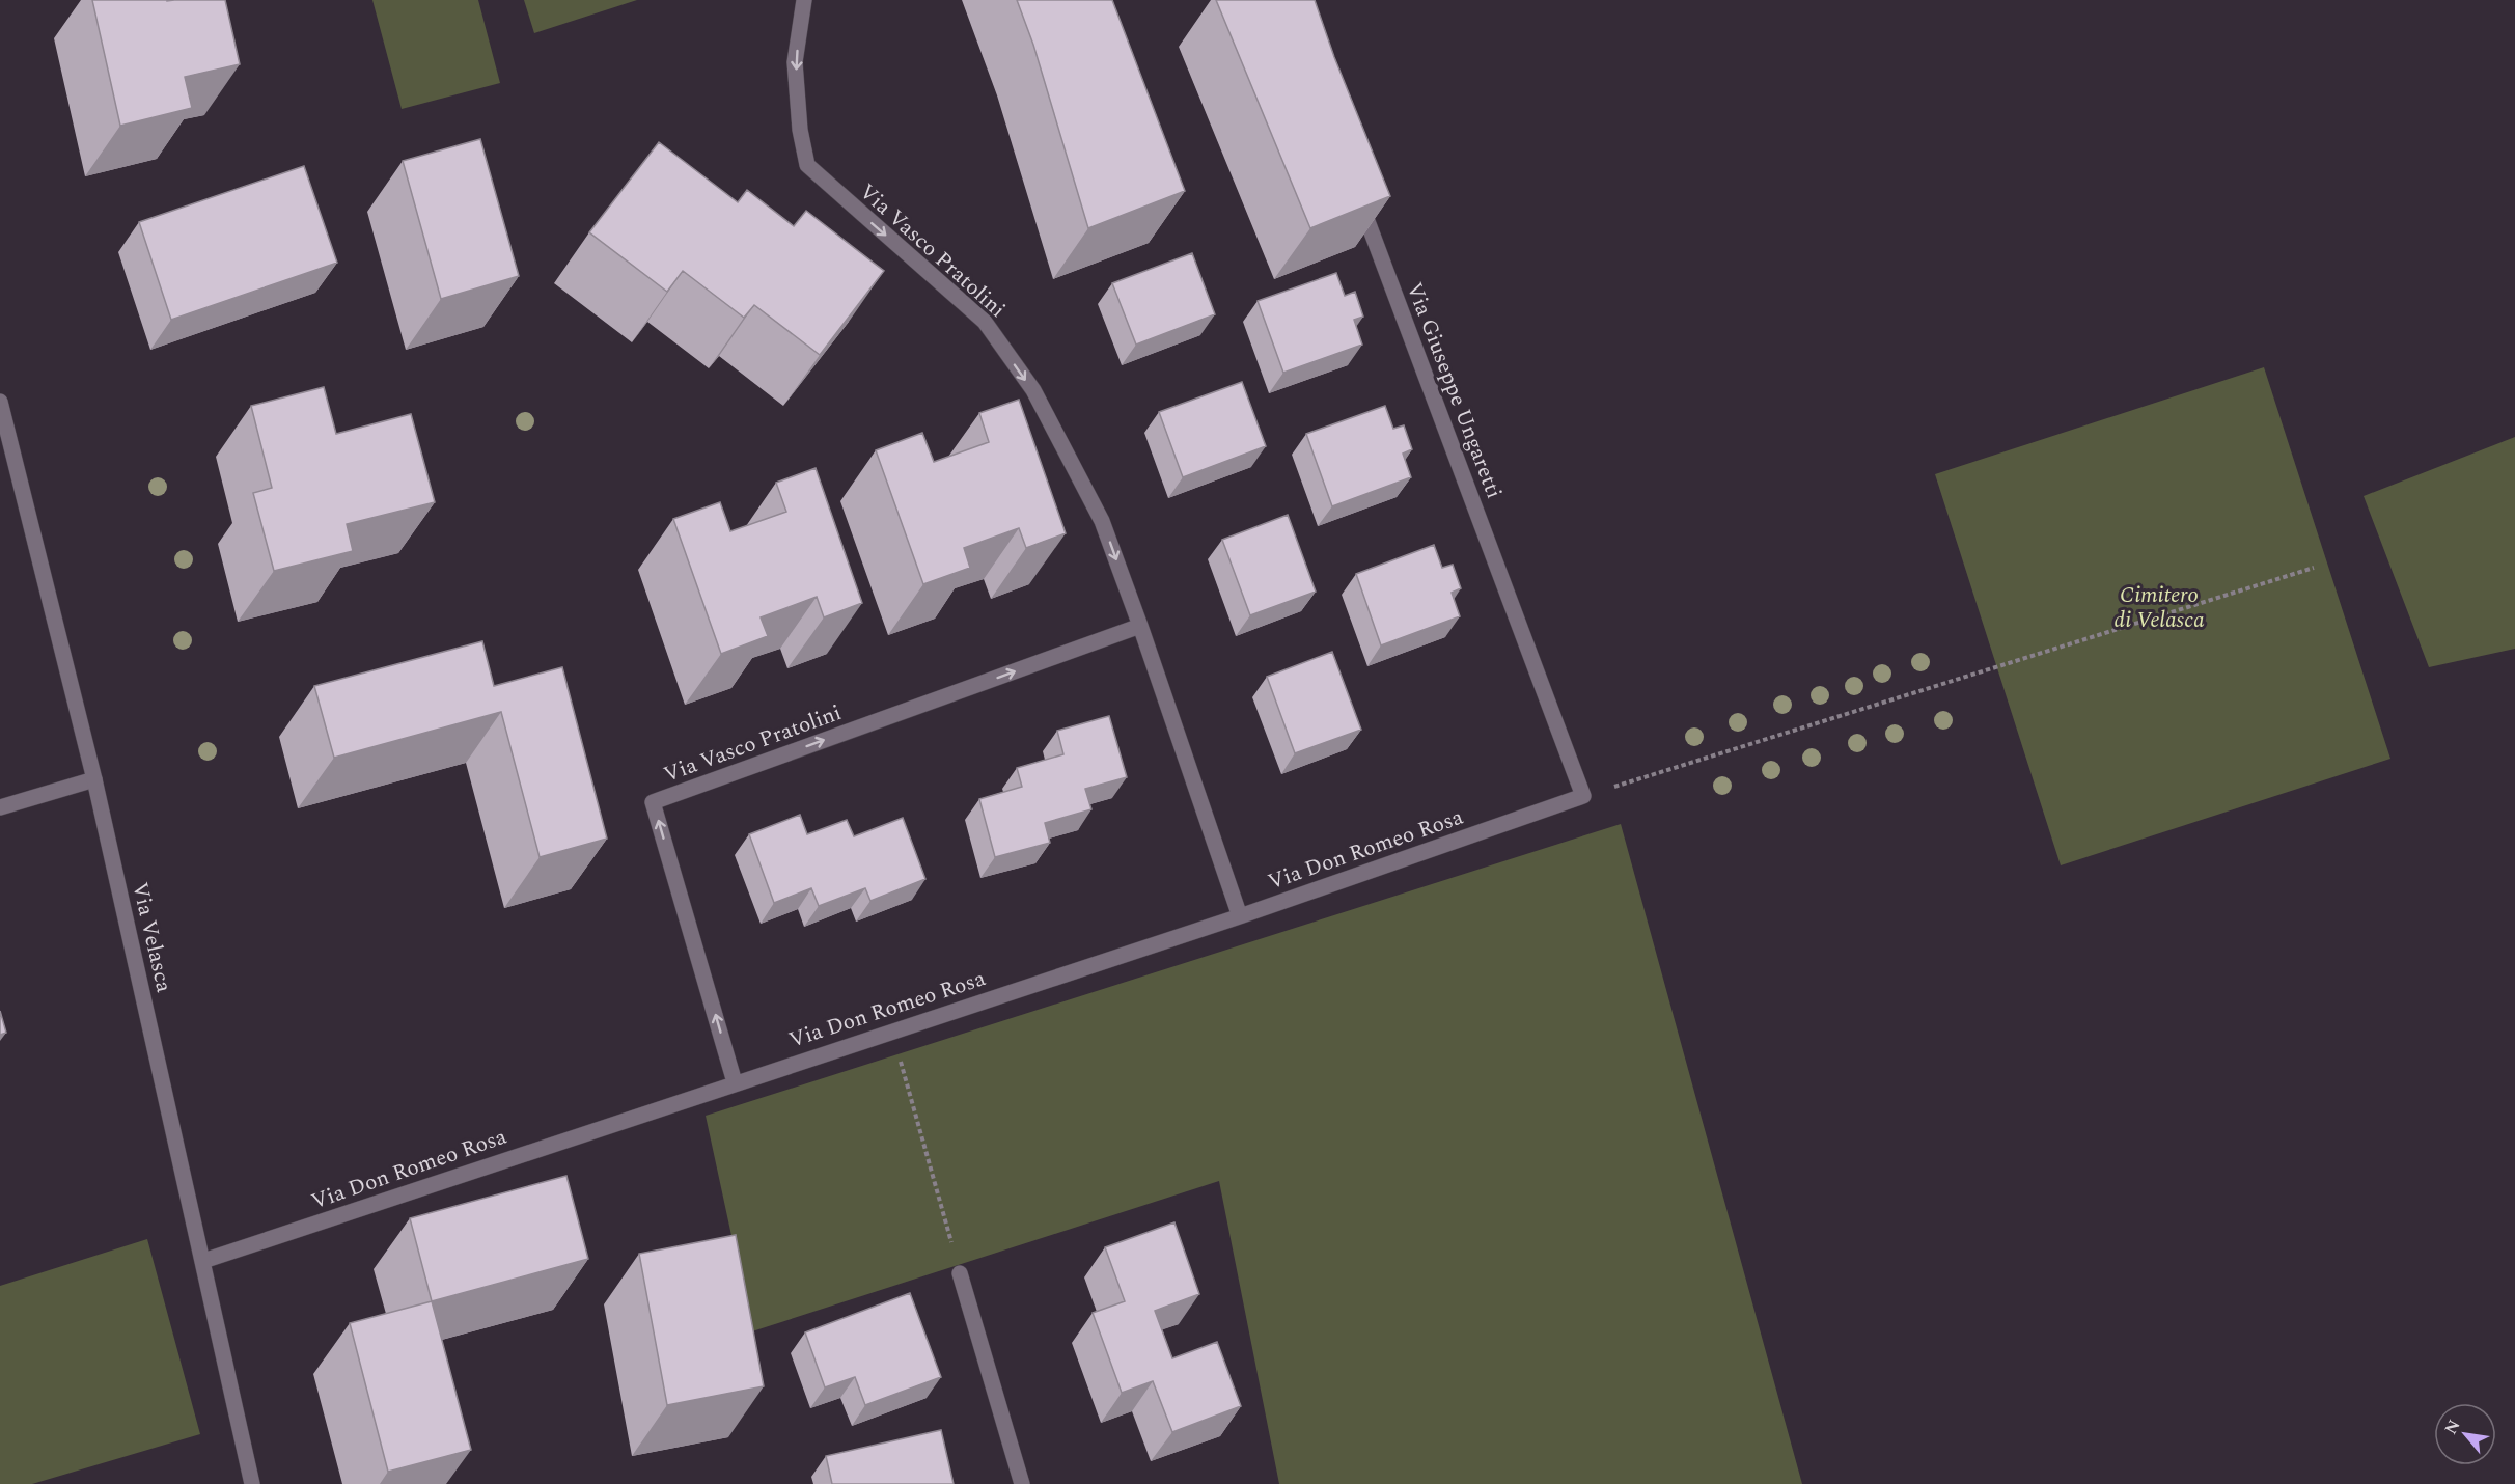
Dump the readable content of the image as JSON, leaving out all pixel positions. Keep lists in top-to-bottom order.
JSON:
{
  "streets": {
    "street": [
      "Via Vasco Pratolini",
      "Via Giuseppe Ungaretti",
      "Via Don Romeo Rosa",
      "Via Velasca"
    ]
  },
  "crossings": [
    ["Via Vasco Pratolini", "Via Don Romeo Rosa"],
    ["Via Giuseppe Ungaretti", "Via Don Romeo Rosa"],
    ["Via Don Romeo Rosa", "Via Velasca"]
  ],
  "parks": ["Cimitero di Velasca"],
  "north": "top left"
}
